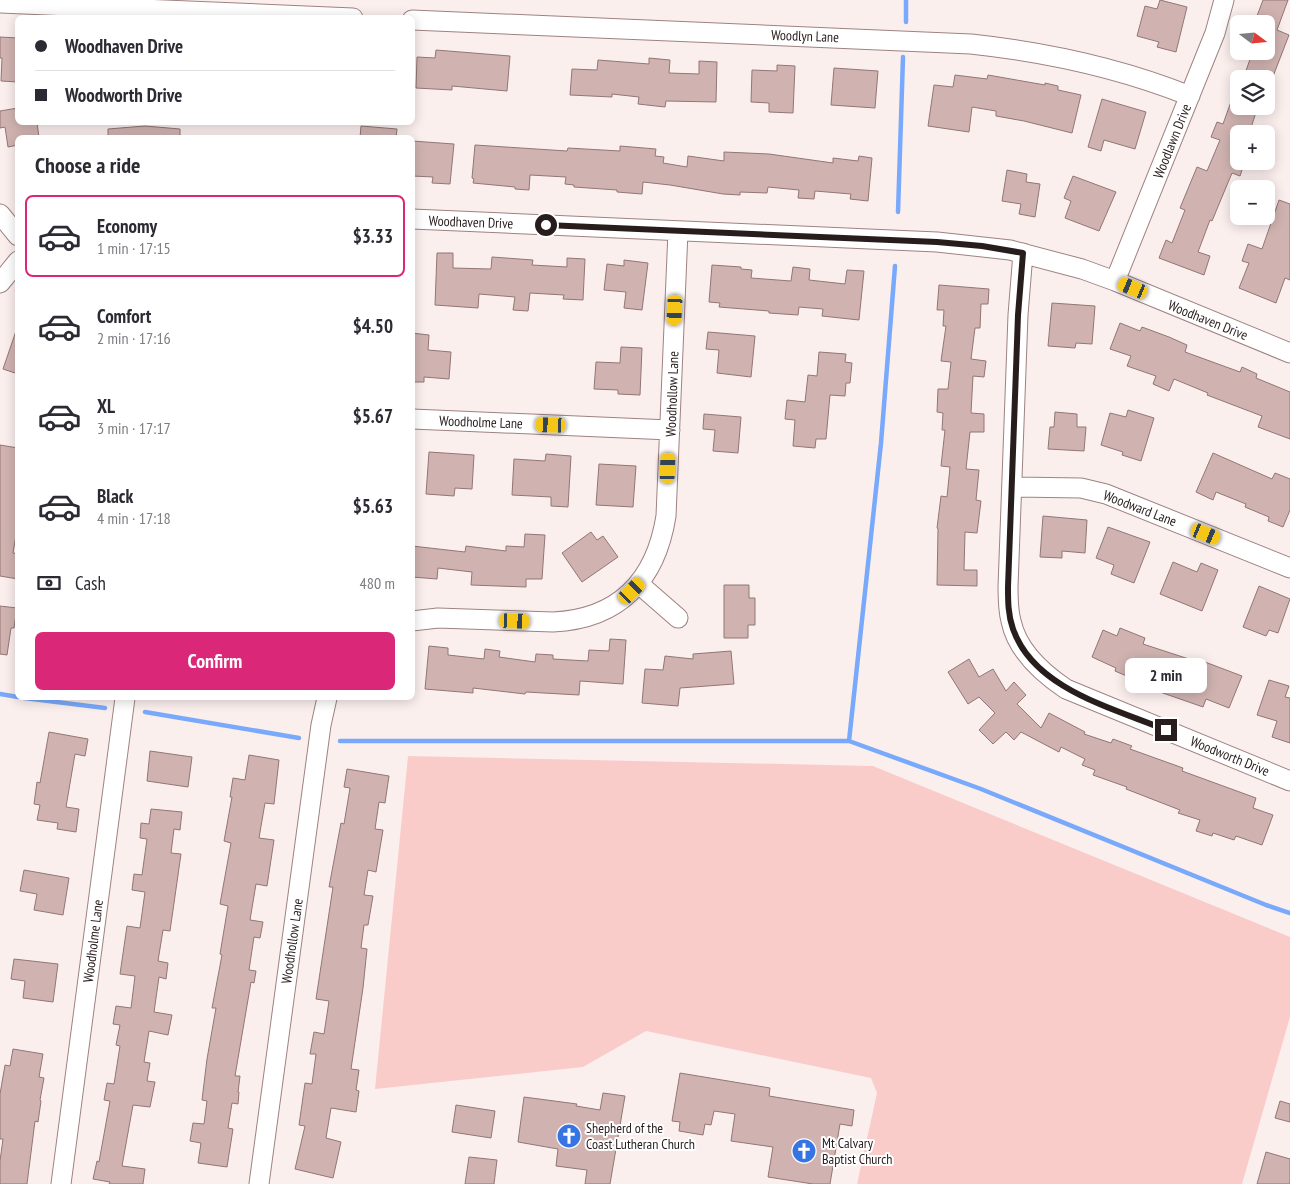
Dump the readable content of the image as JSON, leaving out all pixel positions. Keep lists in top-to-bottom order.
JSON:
{
  "streets": {
    "street": [
      "Woodlyn Lane",
      "Woodlawn Drive",
      "Woodhaven Drive",
      "Woodhollow Lane",
      "Woodholme Lane",
      "Woodward Lane",
      "Woodworth Drive"
    ]
  },
  "crossings": [
    ["Woodlyn Lane", "Woodlawn Drive"],
    ["Woodlawn Drive", "Woodhaven Drive"],
    ["Woodhaven Drive", "Woodhollow Lane"],
    ["Woodhaven Drive", "Woodworth Drive"],
    ["Woodhollow Lane", "Woodholme Lane"],
    ["Woodward Lane", "Woodworth Drive"]
  ],
  "places": {
    "church": ["Shepherd of the Coast Lutheran Church", "Mt Calvary Baptist Church"]
  },
  "north": "right",
  "page": {
    "map_buttons": ["+", "−"],
    "banner": ["Woodhaven Drive", "Woodworth Drive"],
    "heading": "Choose a ride",
    "list": [
      {
        "name": "Economy",
        "note": "1 min · 17:15",
        "value": "$3.33"
      },
      {
        "name": "Comfort",
        "note": "2 min · 17:16",
        "value": "$4.50"
      },
      {
        "name": "XL",
        "note": "3 min · 17:17",
        "value": "$5.67"
      },
      {
        "name": "Black",
        "note": "4 min · 17:18",
        "value": "$5.63"
      }
    ],
    "pay": ["Cash", "480 m"],
    "buttons": "Confirm",
    "bubble": "2 min"
  }
}
